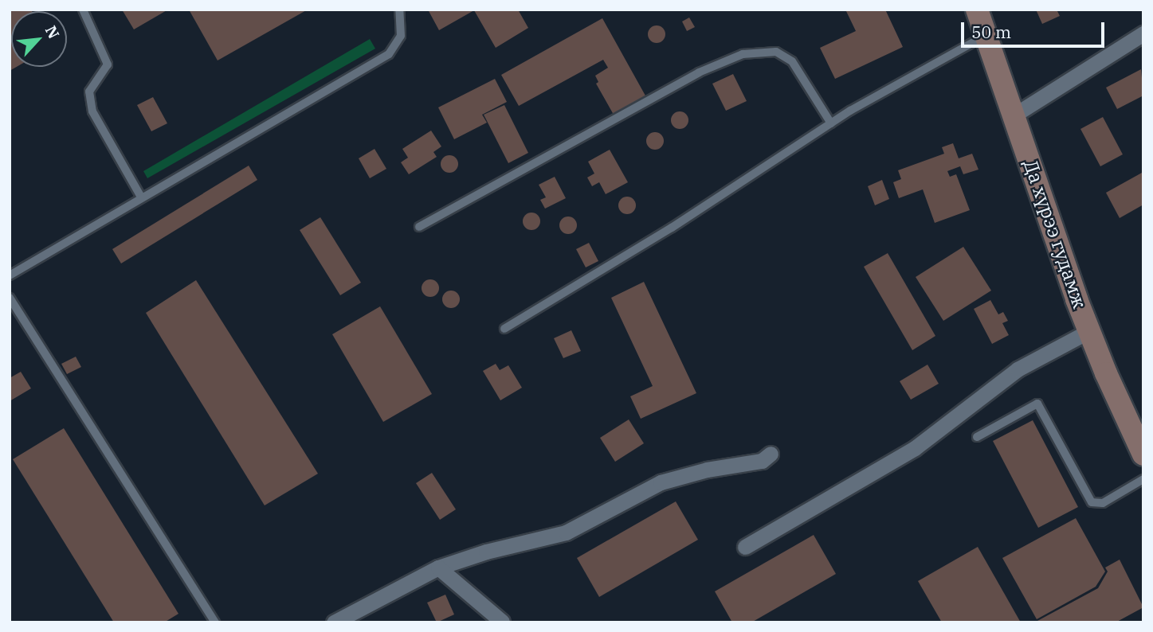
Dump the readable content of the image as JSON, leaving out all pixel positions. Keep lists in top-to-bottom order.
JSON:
{
  "streets": {
    "main road": ["Да хүрээ гудамж"]
  },
  "scale_bar": "50 m",
  "north": "top right"
}
